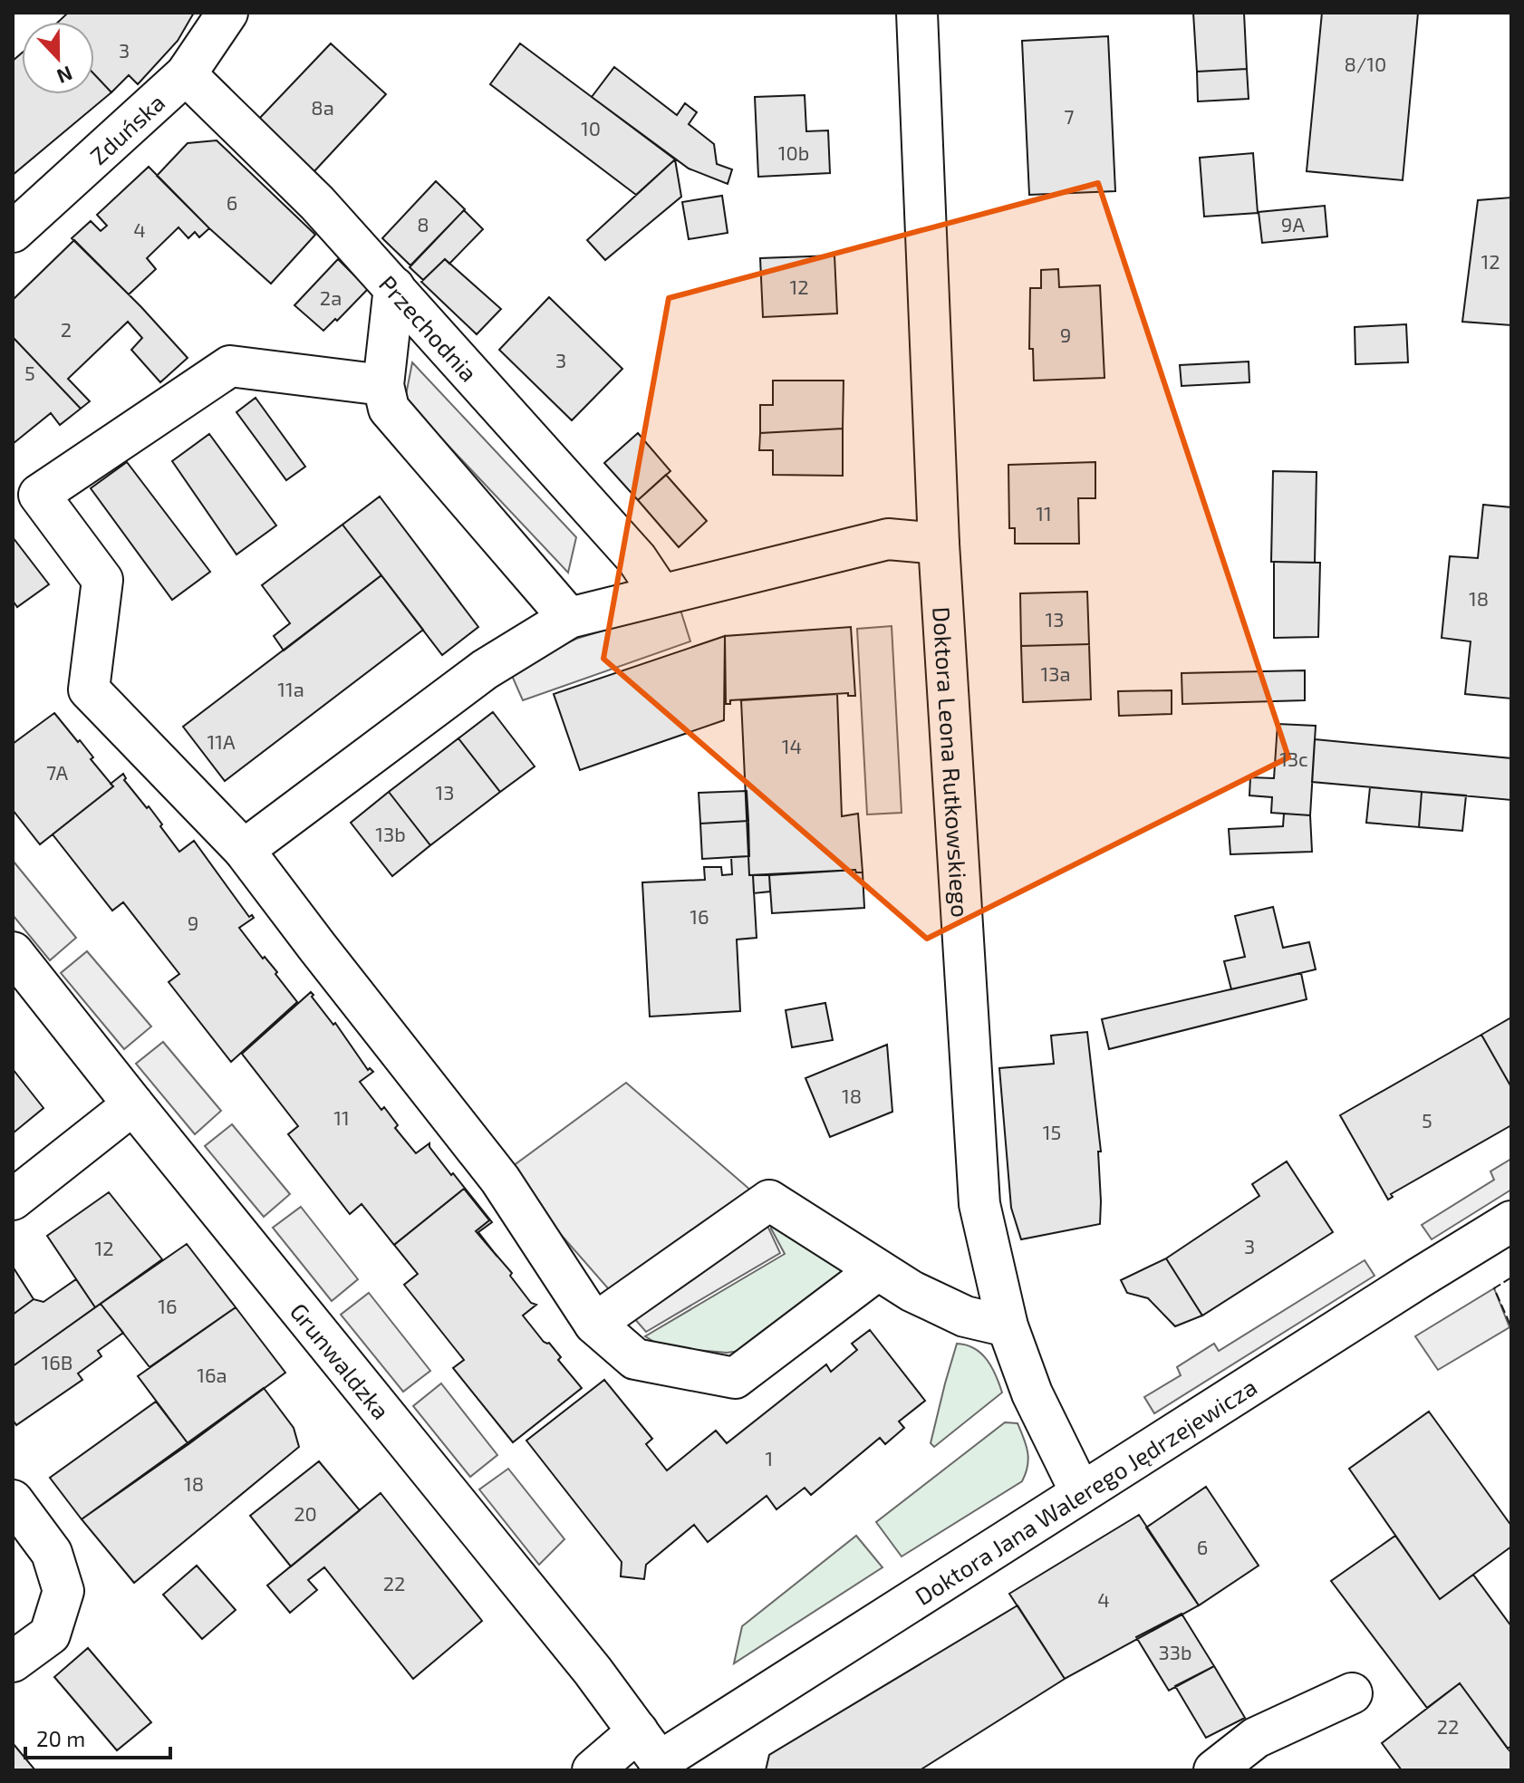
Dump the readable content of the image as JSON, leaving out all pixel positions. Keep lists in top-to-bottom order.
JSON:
{
  "streets": {
    "street": [
      "Zduńska",
      "Przechodnia",
      "Doktora Leona Rutkowskiego",
      "Grunwaldzka",
      "Doktora Jana Walerego Jędrzejewicza"
    ]
  },
  "crossings": [
    ["Zduńska", "Przechodnia"],
    ["Doktora Leona Rutkowskiego", "Doktora Jana Walerego Jędrzejewicza"],
    ["Grunwaldzka", "Doktora Jana Walerego Jędrzejewicza"]
  ],
  "house_numbers": [
    "3",
    "8/10",
    "8a",
    "7",
    "10",
    "10b",
    "6",
    "8",
    "9A",
    "4",
    "12",
    "12",
    "2a",
    "2",
    "9",
    "3",
    "5",
    "11",
    "18",
    "13",
    "13a",
    "11a",
    "11A",
    "14",
    "13c",
    "7A",
    "13",
    "13b",
    "16",
    "9",
    "18",
    "11",
    "5",
    "15",
    "3",
    "12",
    "16",
    "16B",
    "16a",
    "1",
    "18",
    "20",
    "6",
    "22",
    "4",
    "33b",
    "22"
  ],
  "scale_bar": "20 m",
  "north": "bottom"
}
